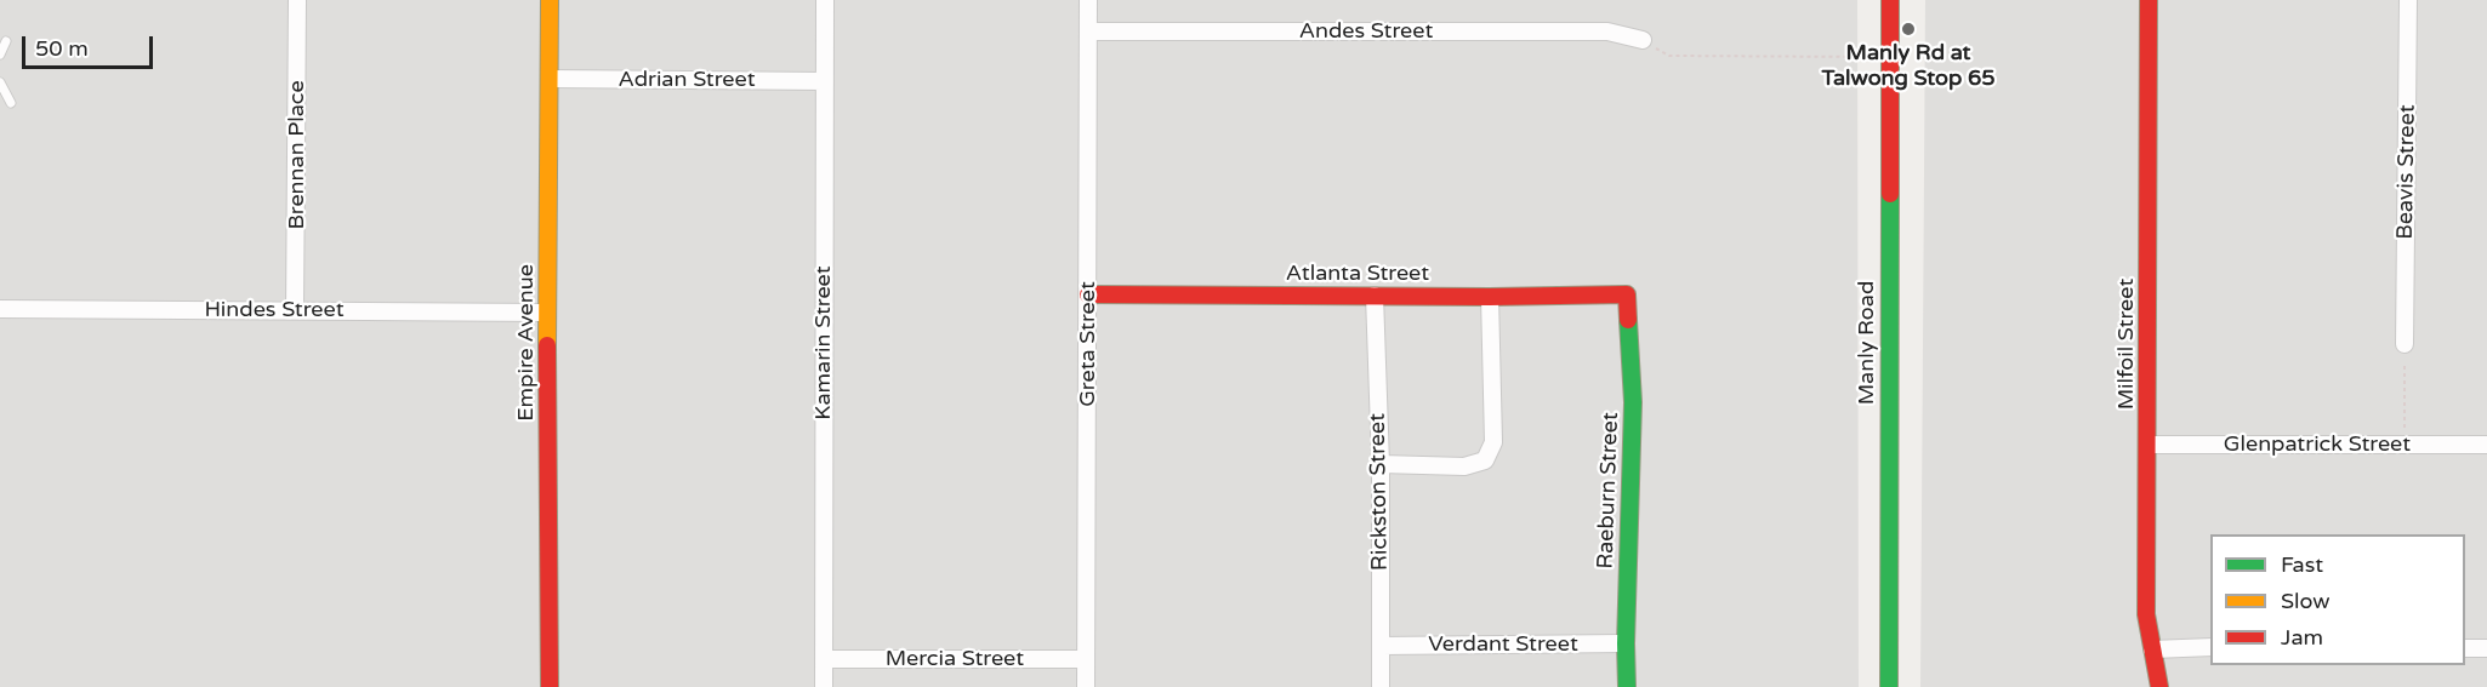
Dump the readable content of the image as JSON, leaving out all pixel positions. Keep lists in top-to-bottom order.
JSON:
{
  "streets": {
    "street": [
      "Andes Street",
      "Adrian Street",
      "Brennan Place",
      "Beavis Street",
      "Atlanta Street",
      "Hindes Street",
      "Empire Avenue",
      "Kamarin Street",
      "Manly Road",
      "Greta Street",
      "Milfoil Street",
      "Glenpatrick Street",
      "Raeburn Street",
      "Rickston Street",
      "Verdant Street",
      "Mercia Street"
    ]
  },
  "crossings": [
    ["Andes Street", "Greta Street"],
    ["Adrian Street", "Empire Avenue"],
    ["Adrian Street", "Kamarin Street"],
    ["Brennan Place", "Hindes Street"],
    ["Atlanta Street", "Greta Street"],
    ["Atlanta Street", "Raeburn Street"],
    ["Atlanta Street", "Rickston Street"],
    ["Hindes Street", "Empire Avenue"],
    ["Kamarin Street", "Mercia Street"],
    ["Greta Street", "Mercia Street"],
    ["Milfoil Street", "Glenpatrick Street"],
    ["Raeburn Street", "Verdant Street"],
    ["Rickston Street", "Verdant Street"]
  ],
  "places": ["Manly Rd at Talwong Stop 65"],
  "legend": ["Fast", "Slow", "Jam"],
  "scale_bar": "50 m"
}
